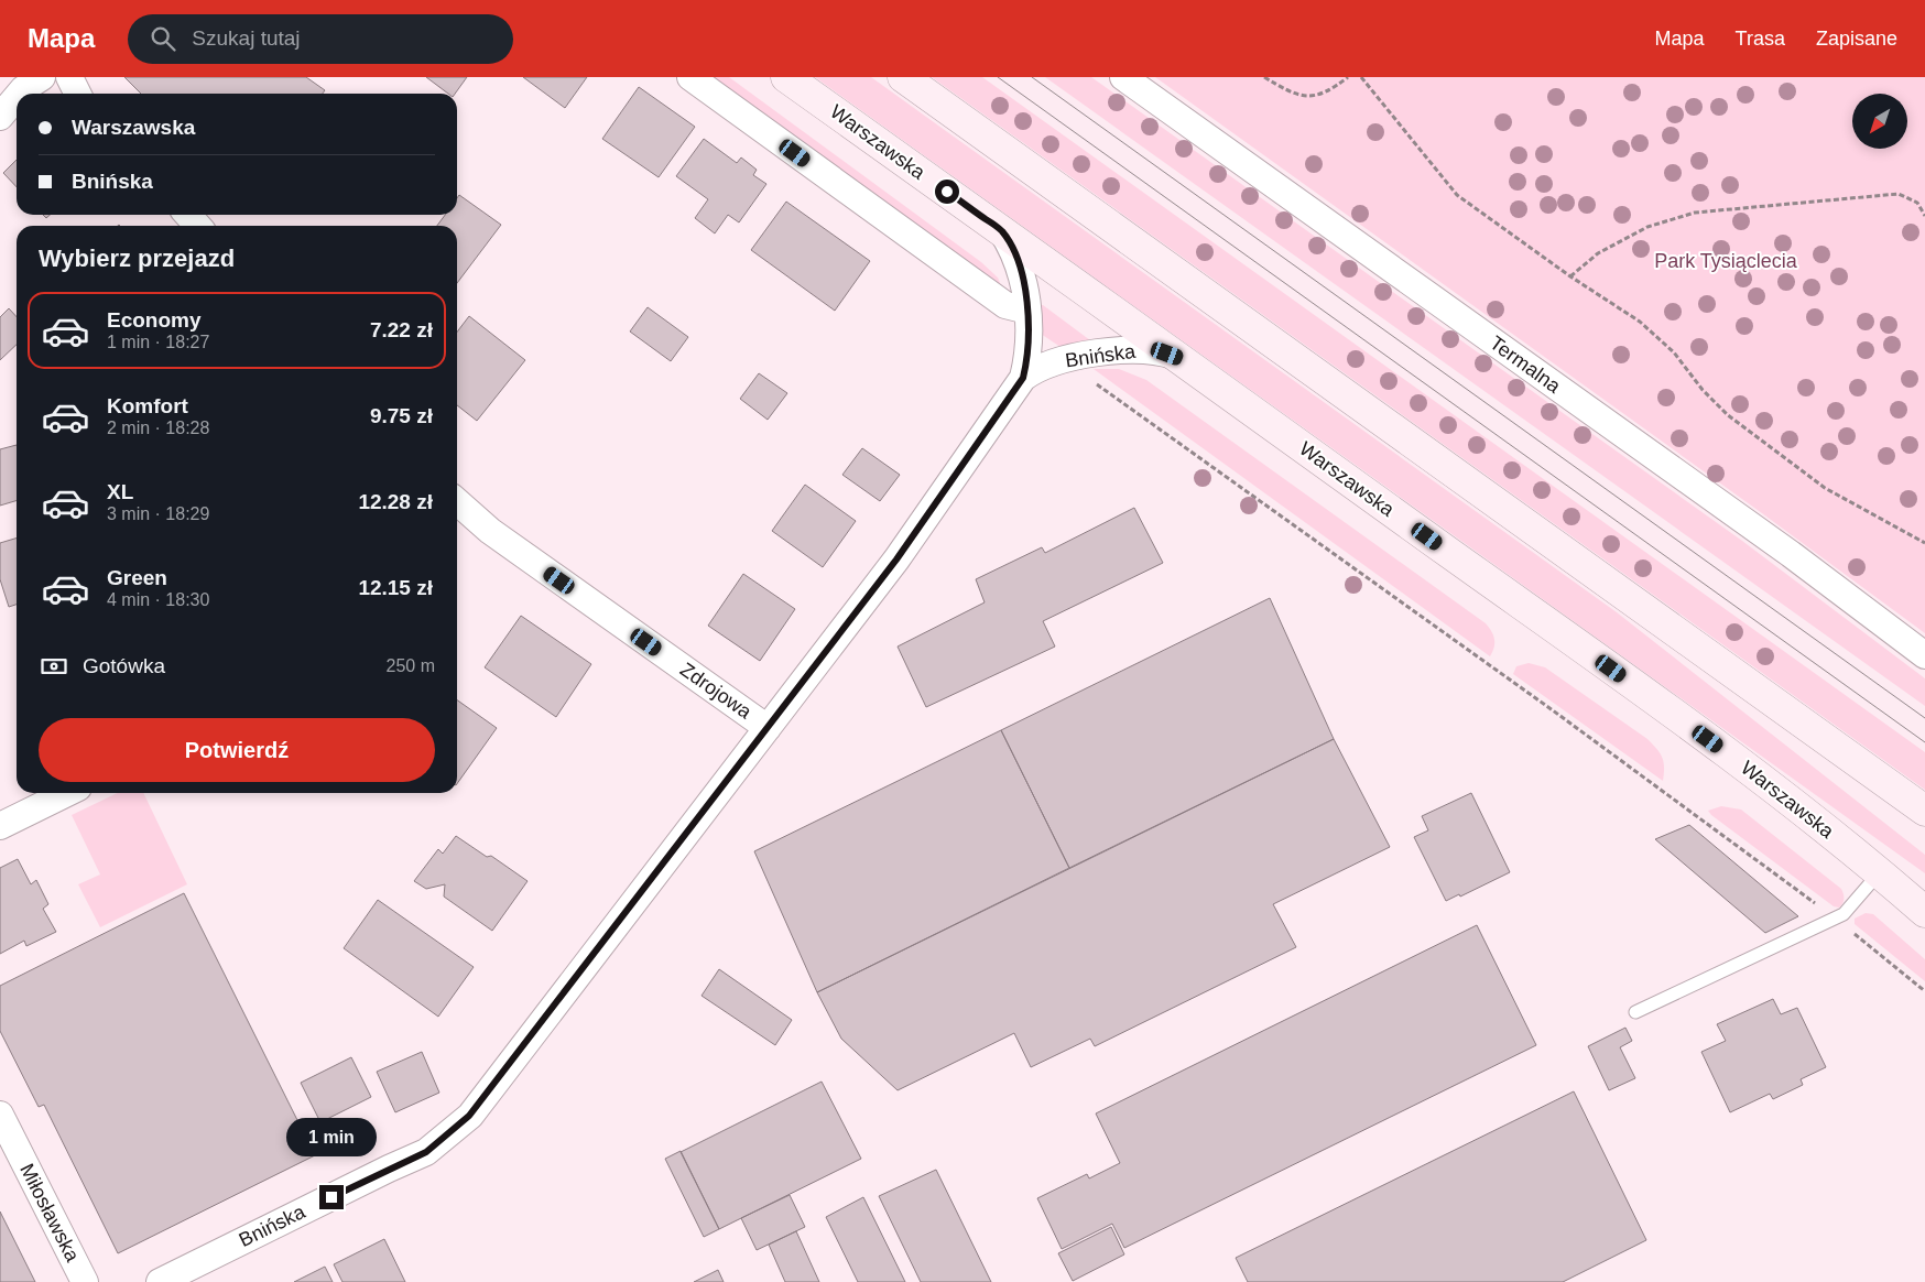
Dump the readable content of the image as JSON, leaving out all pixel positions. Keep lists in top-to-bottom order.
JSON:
{
  "streets": {
    "main road": ["Warszawska"],
    "street": [
      "Bnińska",
      "Termalna",
      "Zdrojowa",
      "Miłosławska"
    ]
  },
  "crossings": [
    ["Warszawska", "Bnińska"],
    ["Bnińska", "Zdrojowa"]
  ],
  "parks": ["Park Tysiąclecia"],
  "north": "bottom left",
  "page": {
    "header": "Mapa",
    "search": "Szukaj tutaj",
    "nav": ["Mapa", "Trasa", "Zapisane"],
    "banner": ["Warszawska", "Bnińska"],
    "heading": "Wybierz przejazd",
    "list": [
      {
        "name": "Economy",
        "note": "1 min · 18:27",
        "value": "7.22 zł"
      },
      {
        "name": "Komfort",
        "note": "2 min · 18:28",
        "value": "9.75 zł"
      },
      {
        "name": "XL",
        "note": "3 min · 18:29",
        "value": "12.28 zł"
      },
      {
        "name": "Green",
        "note": "4 min · 18:30",
        "value": "12.15 zł"
      }
    ],
    "pay": ["Gotówka", "250 m"],
    "buttons": "Potwierdź",
    "bubble": "1 min"
  }
}
